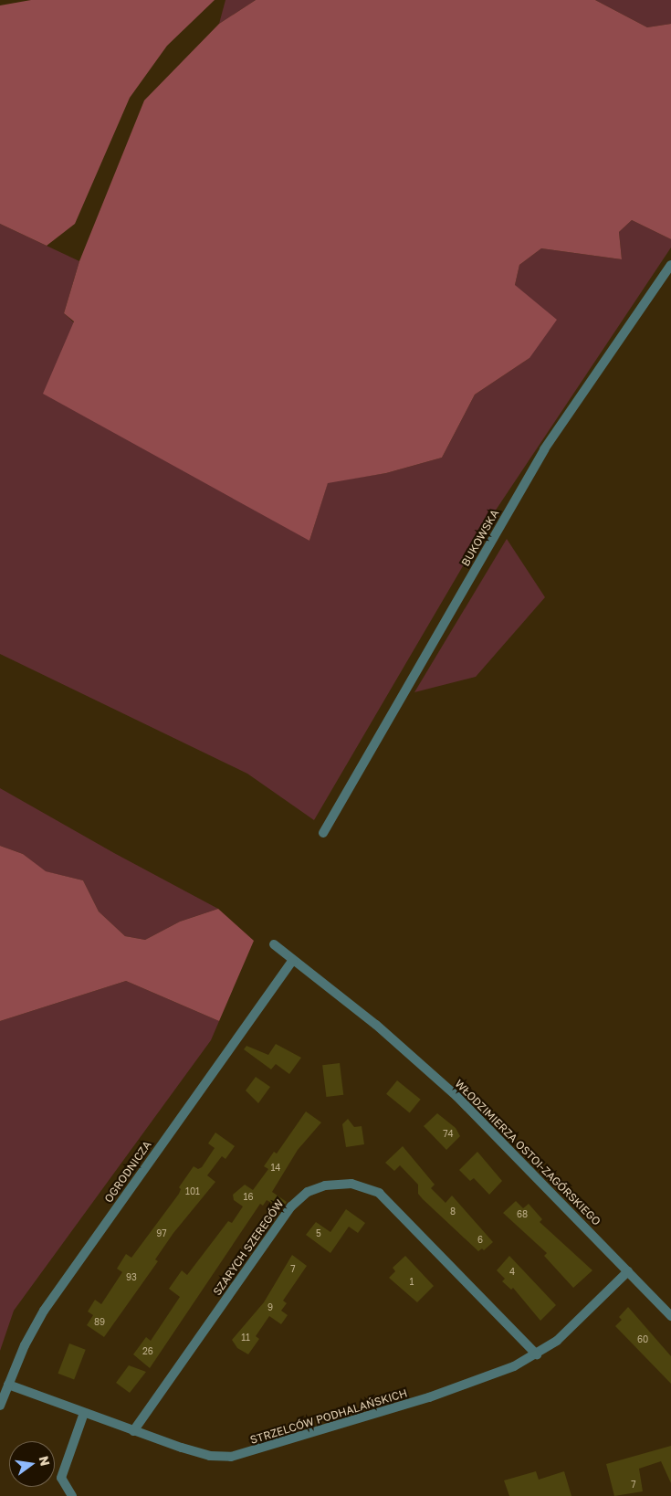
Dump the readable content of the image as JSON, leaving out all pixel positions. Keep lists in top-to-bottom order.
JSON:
{
  "streets": {
    "street": [
      "BUKOWSKA",
      "WŁODZIMIERZA OSTOI-ZAGÓRSKIEGO",
      "OGRODNICZA",
      "SZARYCH SZEREGÓW",
      "STRZELCÓW PODHALAŃSKICH"
    ]
  },
  "crossings": [
    ["WŁODZIMIERZA OSTOI-ZAGÓRSKIEGO", "OGRODNICZA"],
    ["WŁODZIMIERZA OSTOI-ZAGÓRSKIEGO", "STRZELCÓW PODHALAŃSKICH"],
    ["OGRODNICZA", "STRZELCÓW PODHALAŃSKICH"],
    ["SZARYCH SZEREGÓW", "STRZELCÓW PODHALAŃSKICH"]
  ],
  "house_numbers": [
    "74",
    "14",
    "101",
    "16",
    "8",
    "68",
    "97",
    "5",
    "6",
    "7",
    "4",
    "93",
    "1",
    "9",
    "89",
    "11",
    "60",
    "26",
    "7"
  ],
  "north": "right"
}
